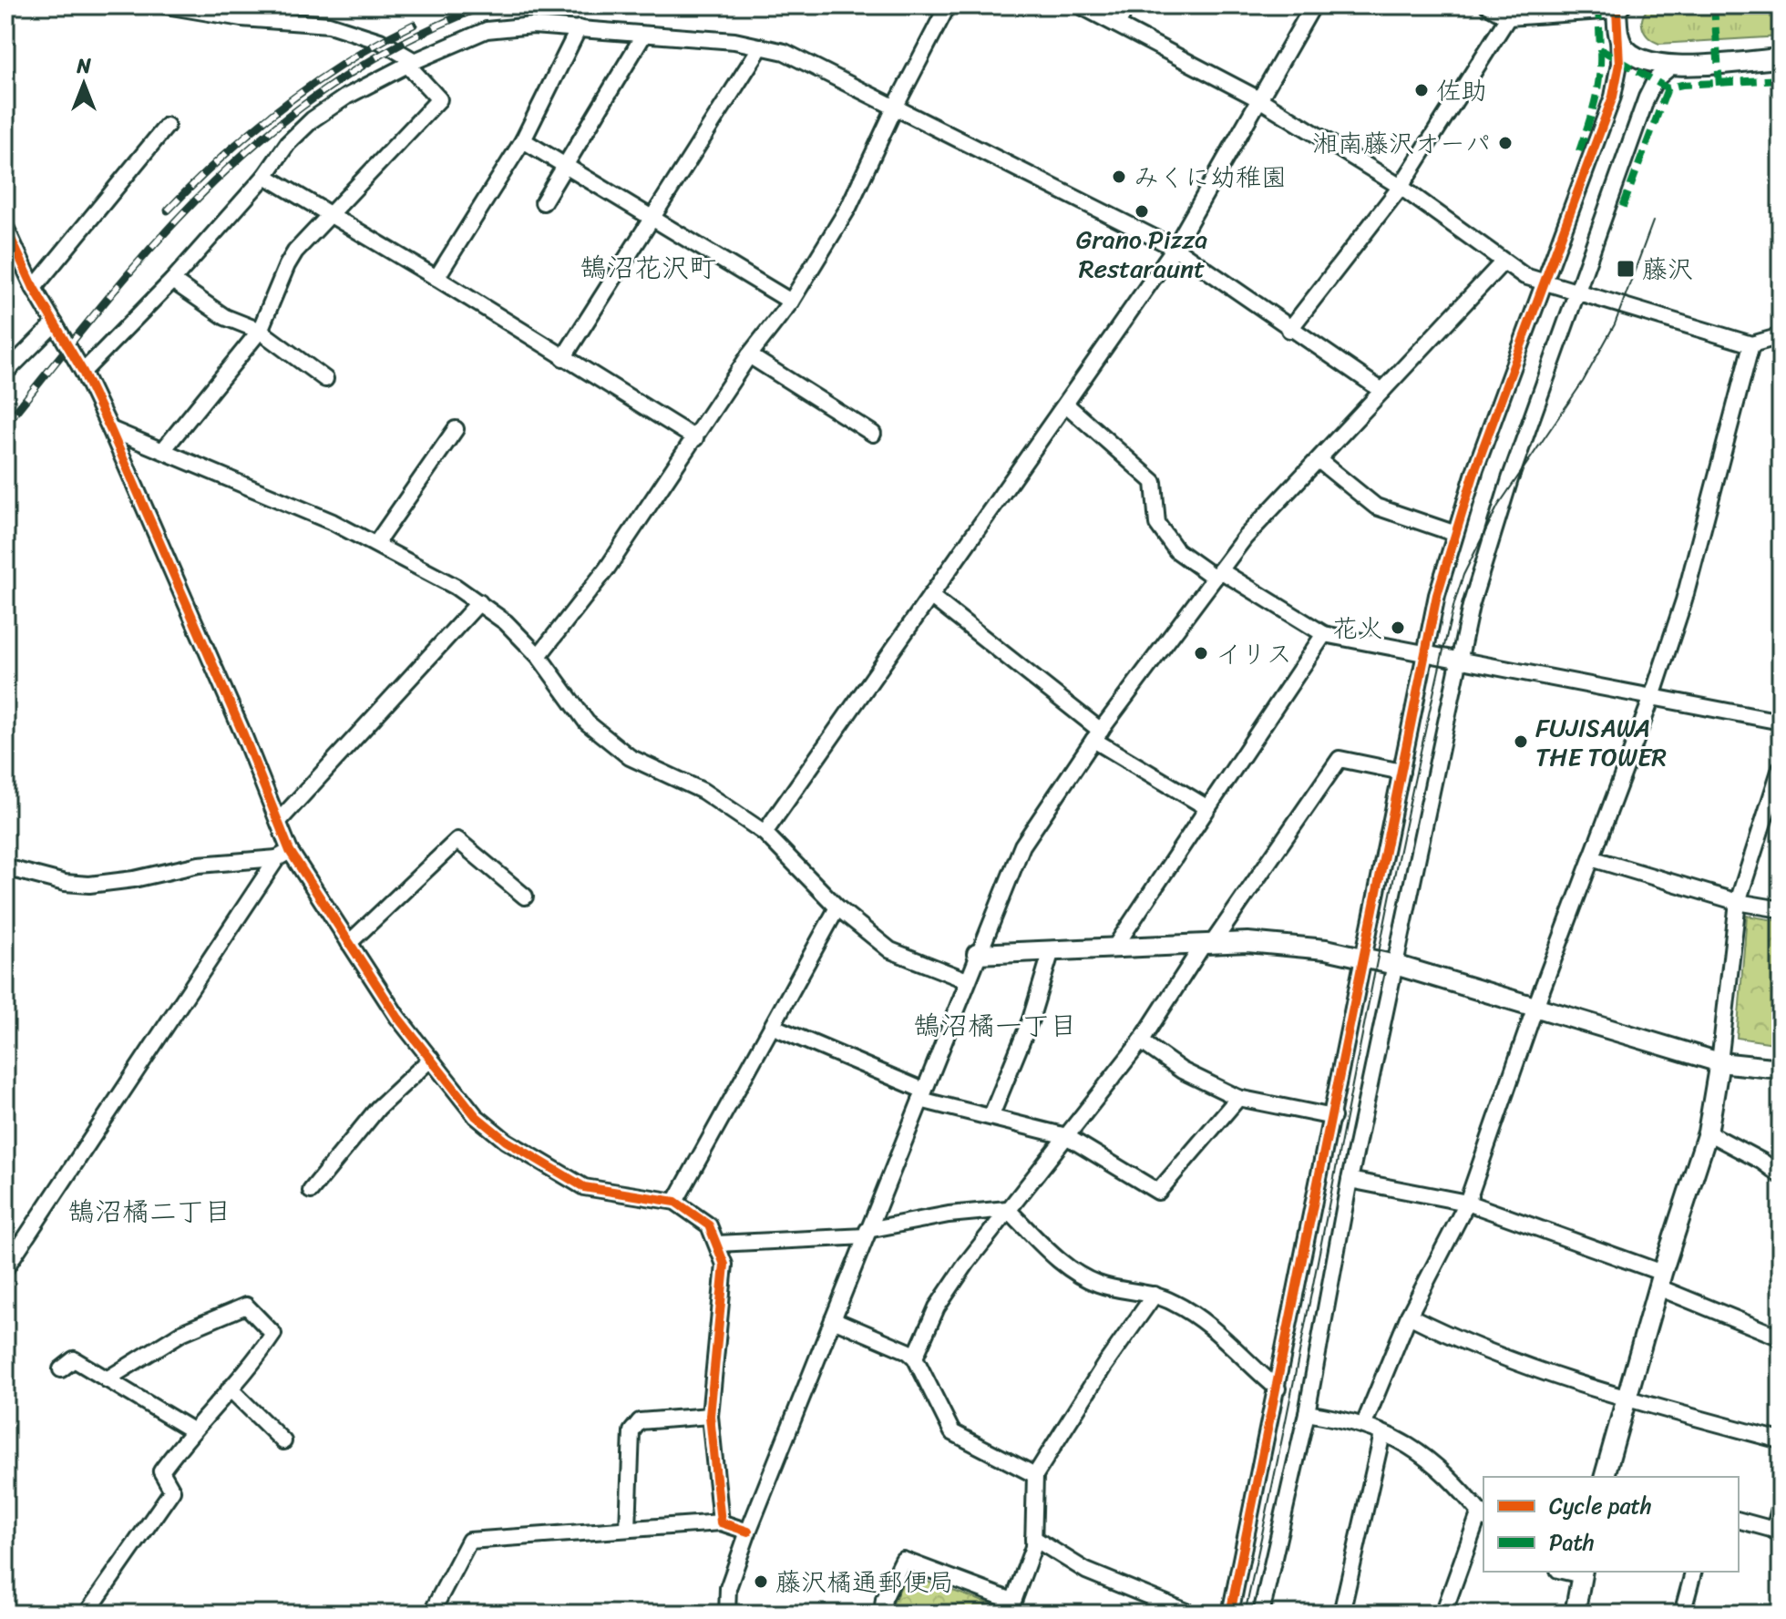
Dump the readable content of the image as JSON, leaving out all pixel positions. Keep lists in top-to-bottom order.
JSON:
{
  "districts": ["鵠沼花沢町", "鵠沼橘一丁目", "鵠沼橘二丁目"],
  "places": {
    "other": [
      "佐助",
      "湘南藤沢オーパ",
      "みくに幼稚園",
      "Grano Pizza Restaraunt",
      "花火",
      "イリス",
      "FUJISAWA THE TOWER",
      "藤沢橘通郵便局"
    ],
    "transit": ["藤沢"]
  },
  "legend": ["Cycle path", "Path"],
  "north": "top"
}
